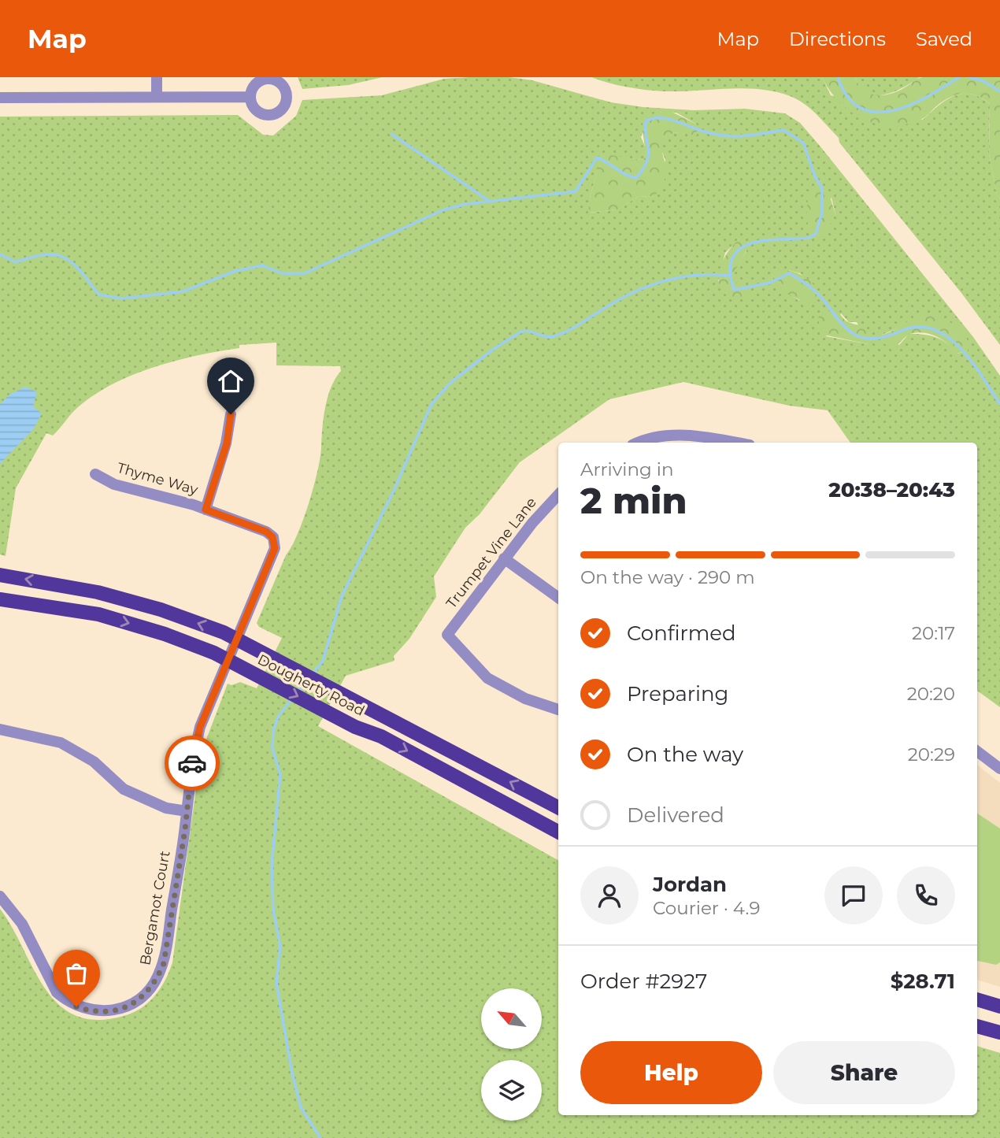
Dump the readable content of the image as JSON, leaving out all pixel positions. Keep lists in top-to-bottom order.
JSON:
{
  "streets": {
    "main road": ["Dougherty Road"],
    "street": ["Thyme Way", "Trumpet Vine Lane", "Bergamot Court"]
  },
  "crossings": [
    ["Thyme Way", "Bergamot Court"],
    ["Dougherty Road", "Bergamot Court"]
  ],
  "north": "top left",
  "page": {
    "header": "Map",
    "nav": ["Map", "Directions", "Saved"],
    "heading": ["2 min", "Arriving in", "20:38–20:43"],
    "panel": [
      "Jordan",
      "Courier · 4.9",
      "Order #2927",
      "$28.71"
    ],
    "bar": "On the way · 290 m",
    "list": [
      ["Confirmed", "20:17"],
      ["Preparing", "20:20"],
      ["On the way", "20:29"],
      "Delivered"
    ],
    "buttons": ["Help", "Share"]
  }
}
